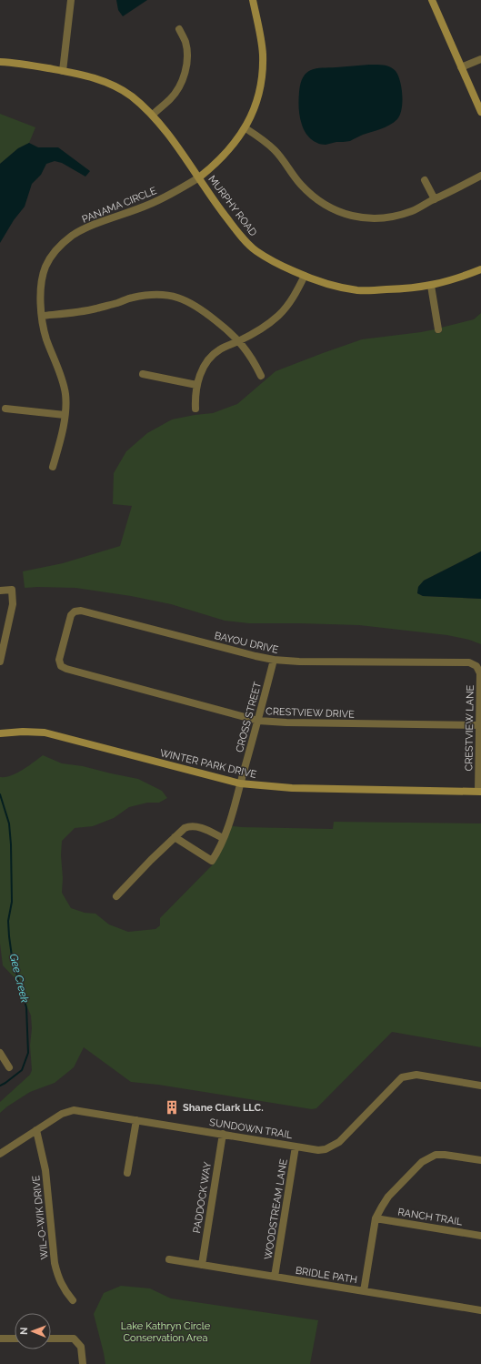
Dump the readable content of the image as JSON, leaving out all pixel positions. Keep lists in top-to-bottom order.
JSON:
{
  "streets": {
    "street": [
      "PANAMA CIRCLE",
      "MURPHY ROAD",
      "BAYOU DRIVE",
      "CRESTVIEW DRIVE",
      "CROSS STREET",
      "CRESTVIEW LANE",
      "WINTER PARK DRIVE",
      "SUNDOWN TRAIL",
      "PADDOCK WAY",
      "WOODSTREAM LANE",
      "RANCH TRAIL",
      "WIL-O-WIK DRIVE",
      "BRIDLE PATH"
    ]
  },
  "crossings": [
    ["PANAMA CIRCLE", "MURPHY ROAD"],
    ["BAYOU DRIVE", "CRESTVIEW DRIVE"],
    ["BAYOU DRIVE", "CROSS STREET"],
    ["BAYOU DRIVE", "CRESTVIEW LANE"],
    ["CRESTVIEW DRIVE", "CROSS STREET"],
    ["CRESTVIEW DRIVE", "CRESTVIEW LANE"],
    ["CROSS STREET", "WINTER PARK DRIVE"],
    ["CRESTVIEW LANE", "WINTER PARK DRIVE"],
    ["SUNDOWN TRAIL", "PADDOCK WAY"],
    ["SUNDOWN TRAIL", "WOODSTREAM LANE"],
    ["SUNDOWN TRAIL", "WIL-O-WIK DRIVE"],
    ["PADDOCK WAY", "BRIDLE PATH"],
    ["WOODSTREAM LANE", "BRIDLE PATH"]
  ],
  "water": ["Gee Creek"],
  "parks": ["Lake Kathryn Circle Conservation Area"],
  "places": {
    "building": ["Shane Clark LLC."]
  },
  "north": "left"
}
